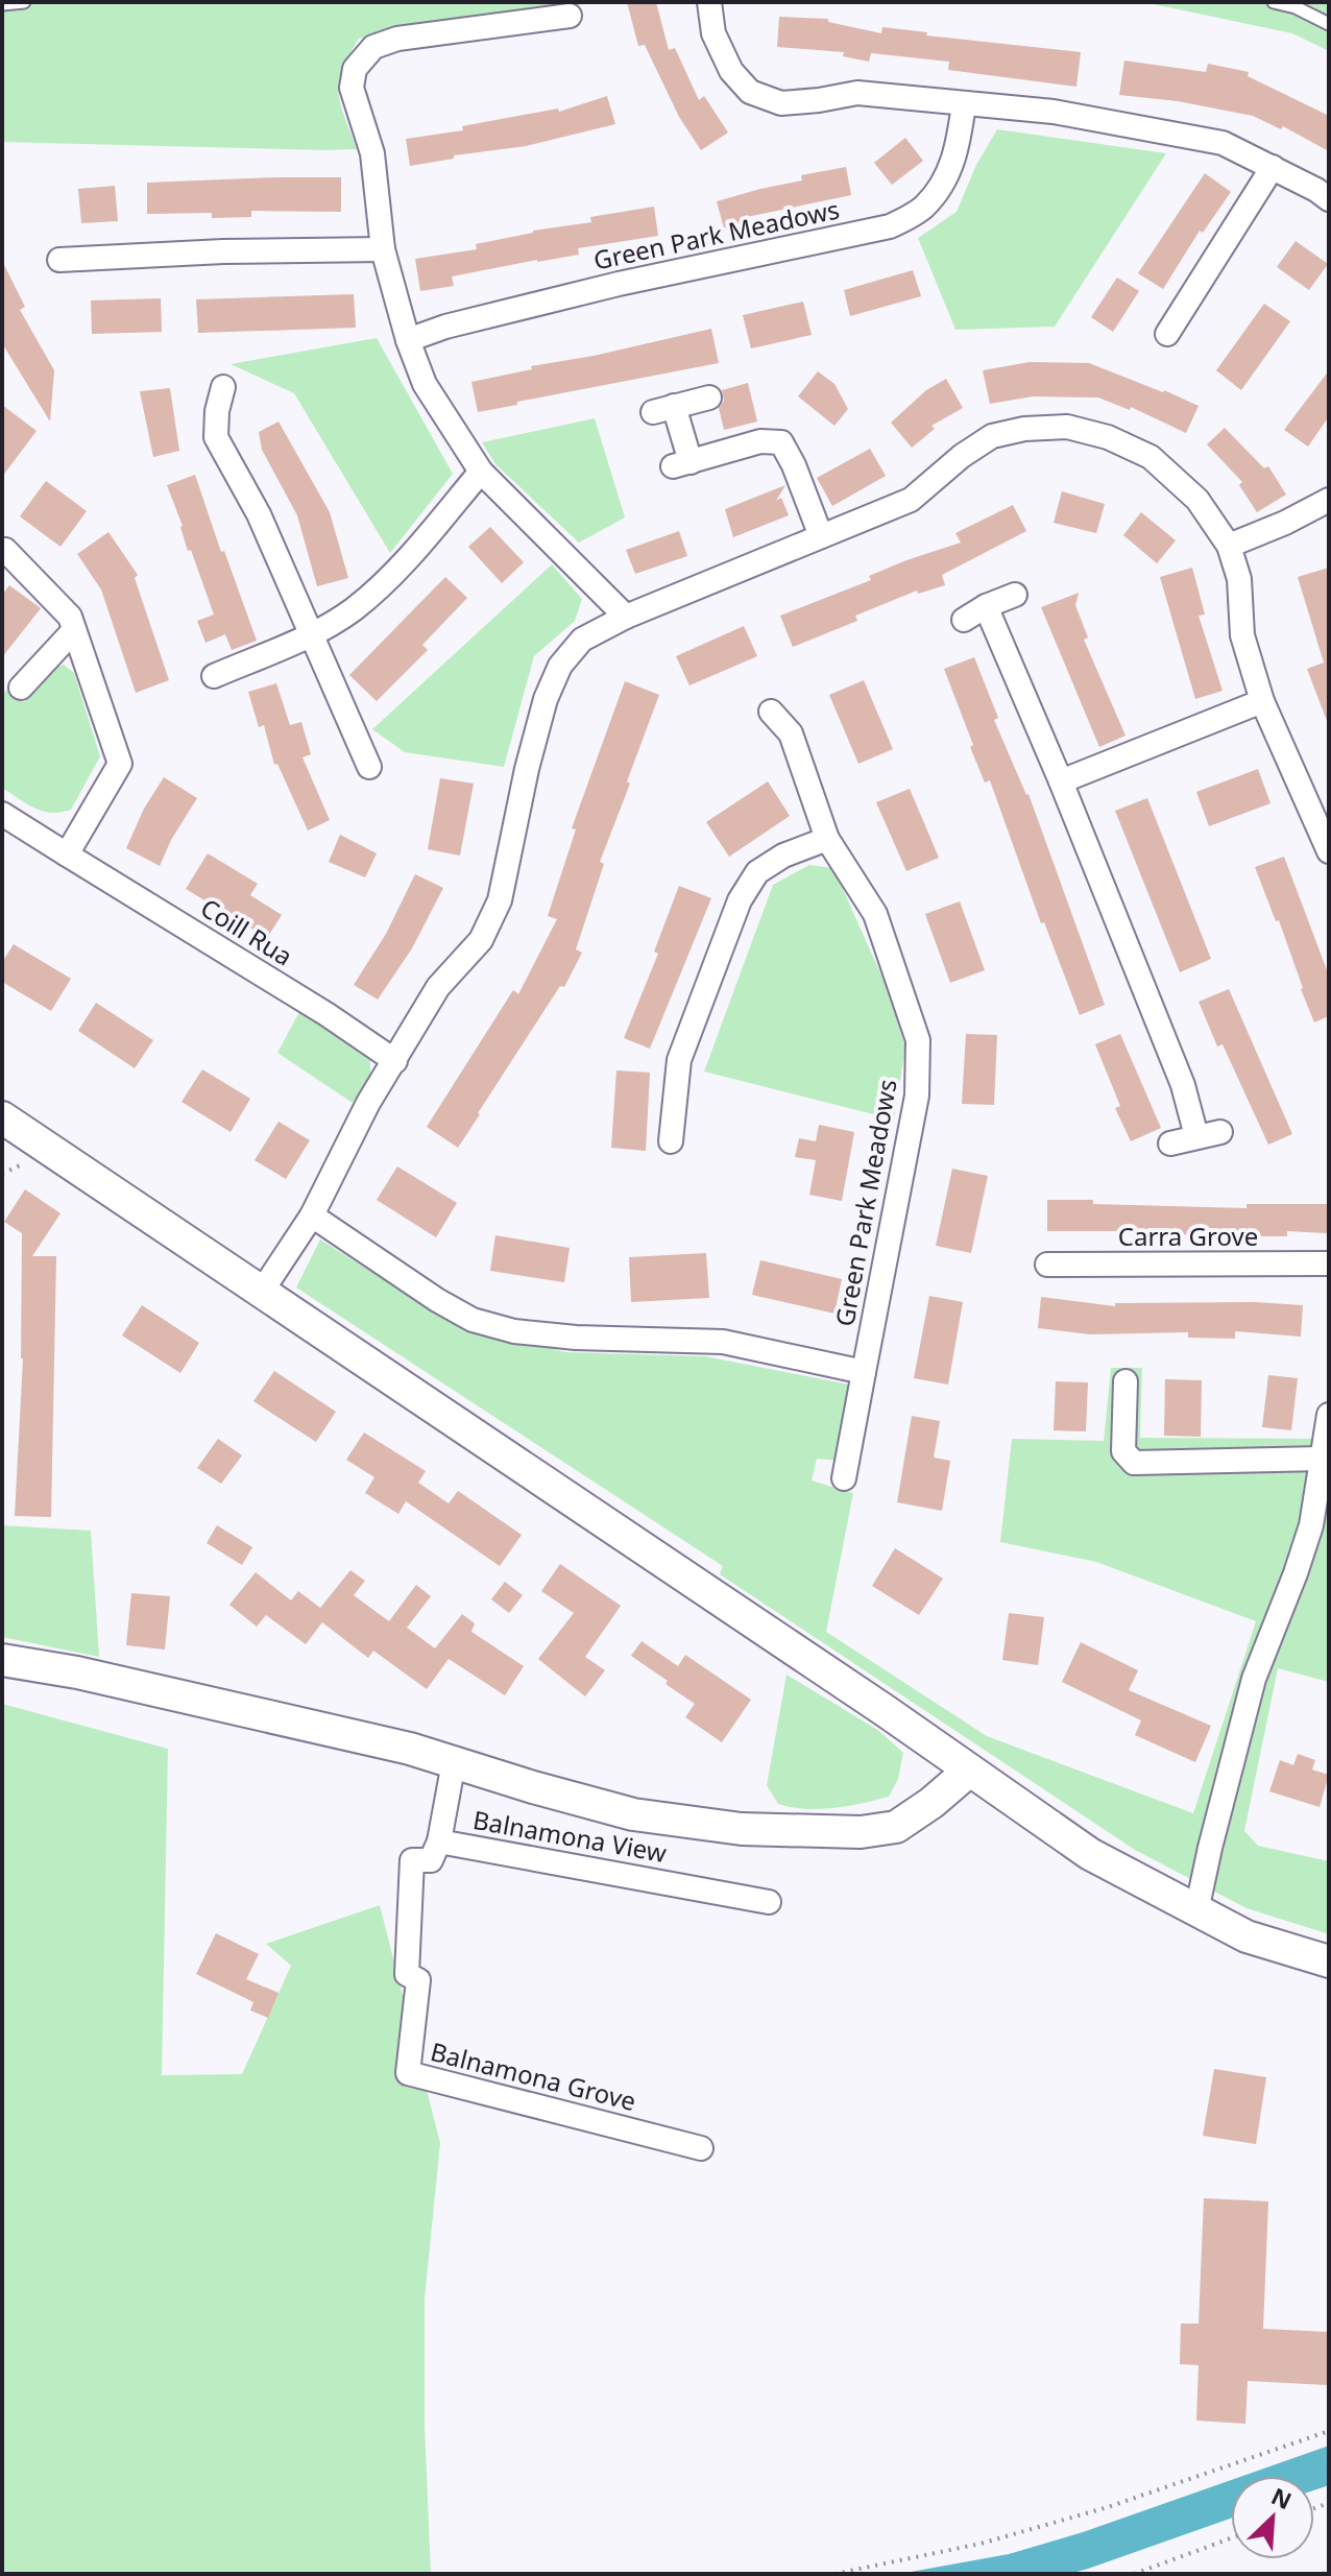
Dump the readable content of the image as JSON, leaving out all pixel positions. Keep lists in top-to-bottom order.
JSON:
{
  "streets": {
    "street": [
      "Green Park Meadows",
      "Coill Rua",
      "Carra Grove",
      "Balnamona View",
      "Balnamona Grove"
    ]
  },
  "crossings": [
    ["Balnamona View", "Balnamona Grove"]
  ],
  "north": "top right"
}
